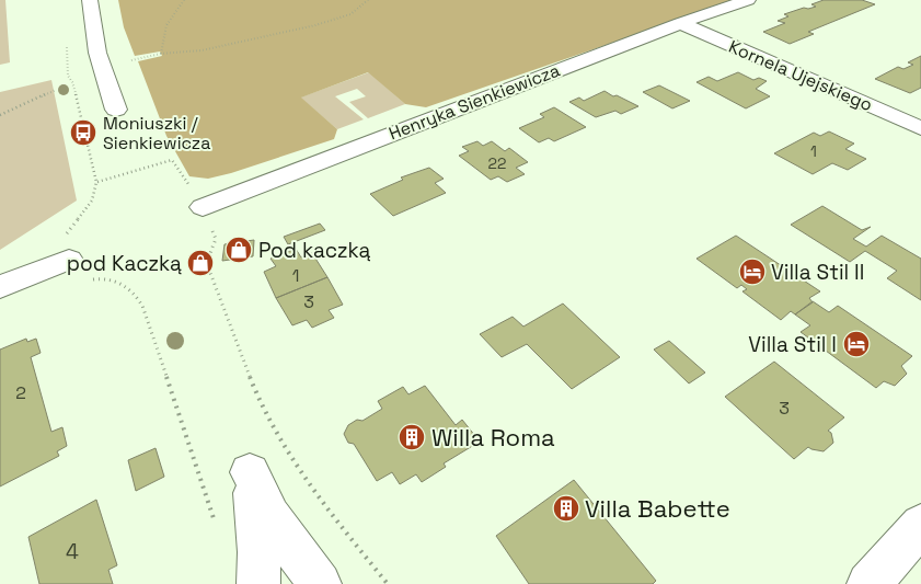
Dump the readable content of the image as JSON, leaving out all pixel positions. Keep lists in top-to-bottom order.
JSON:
{
  "streets": {
    "street": ["Kornela Ujejskiego", "Henryka Sienkiewicza"]
  },
  "crossings": [
    ["Kornela Ujejskiego", "Henryka Sienkiewicza"]
  ],
  "places": {
    "bus stop": ["Moniuszki / Sienkiewicza"],
    "shop": ["Pod kaczką", "pod Kaczką"],
    "hotel": ["Villa Stil II", "Villa Stil I"],
    "building": ["Willa Roma", "Villa Babette"]
  },
  "house_numbers": [
    "1",
    "22",
    "1",
    "3",
    "2",
    "3",
    "4"
  ]
}
